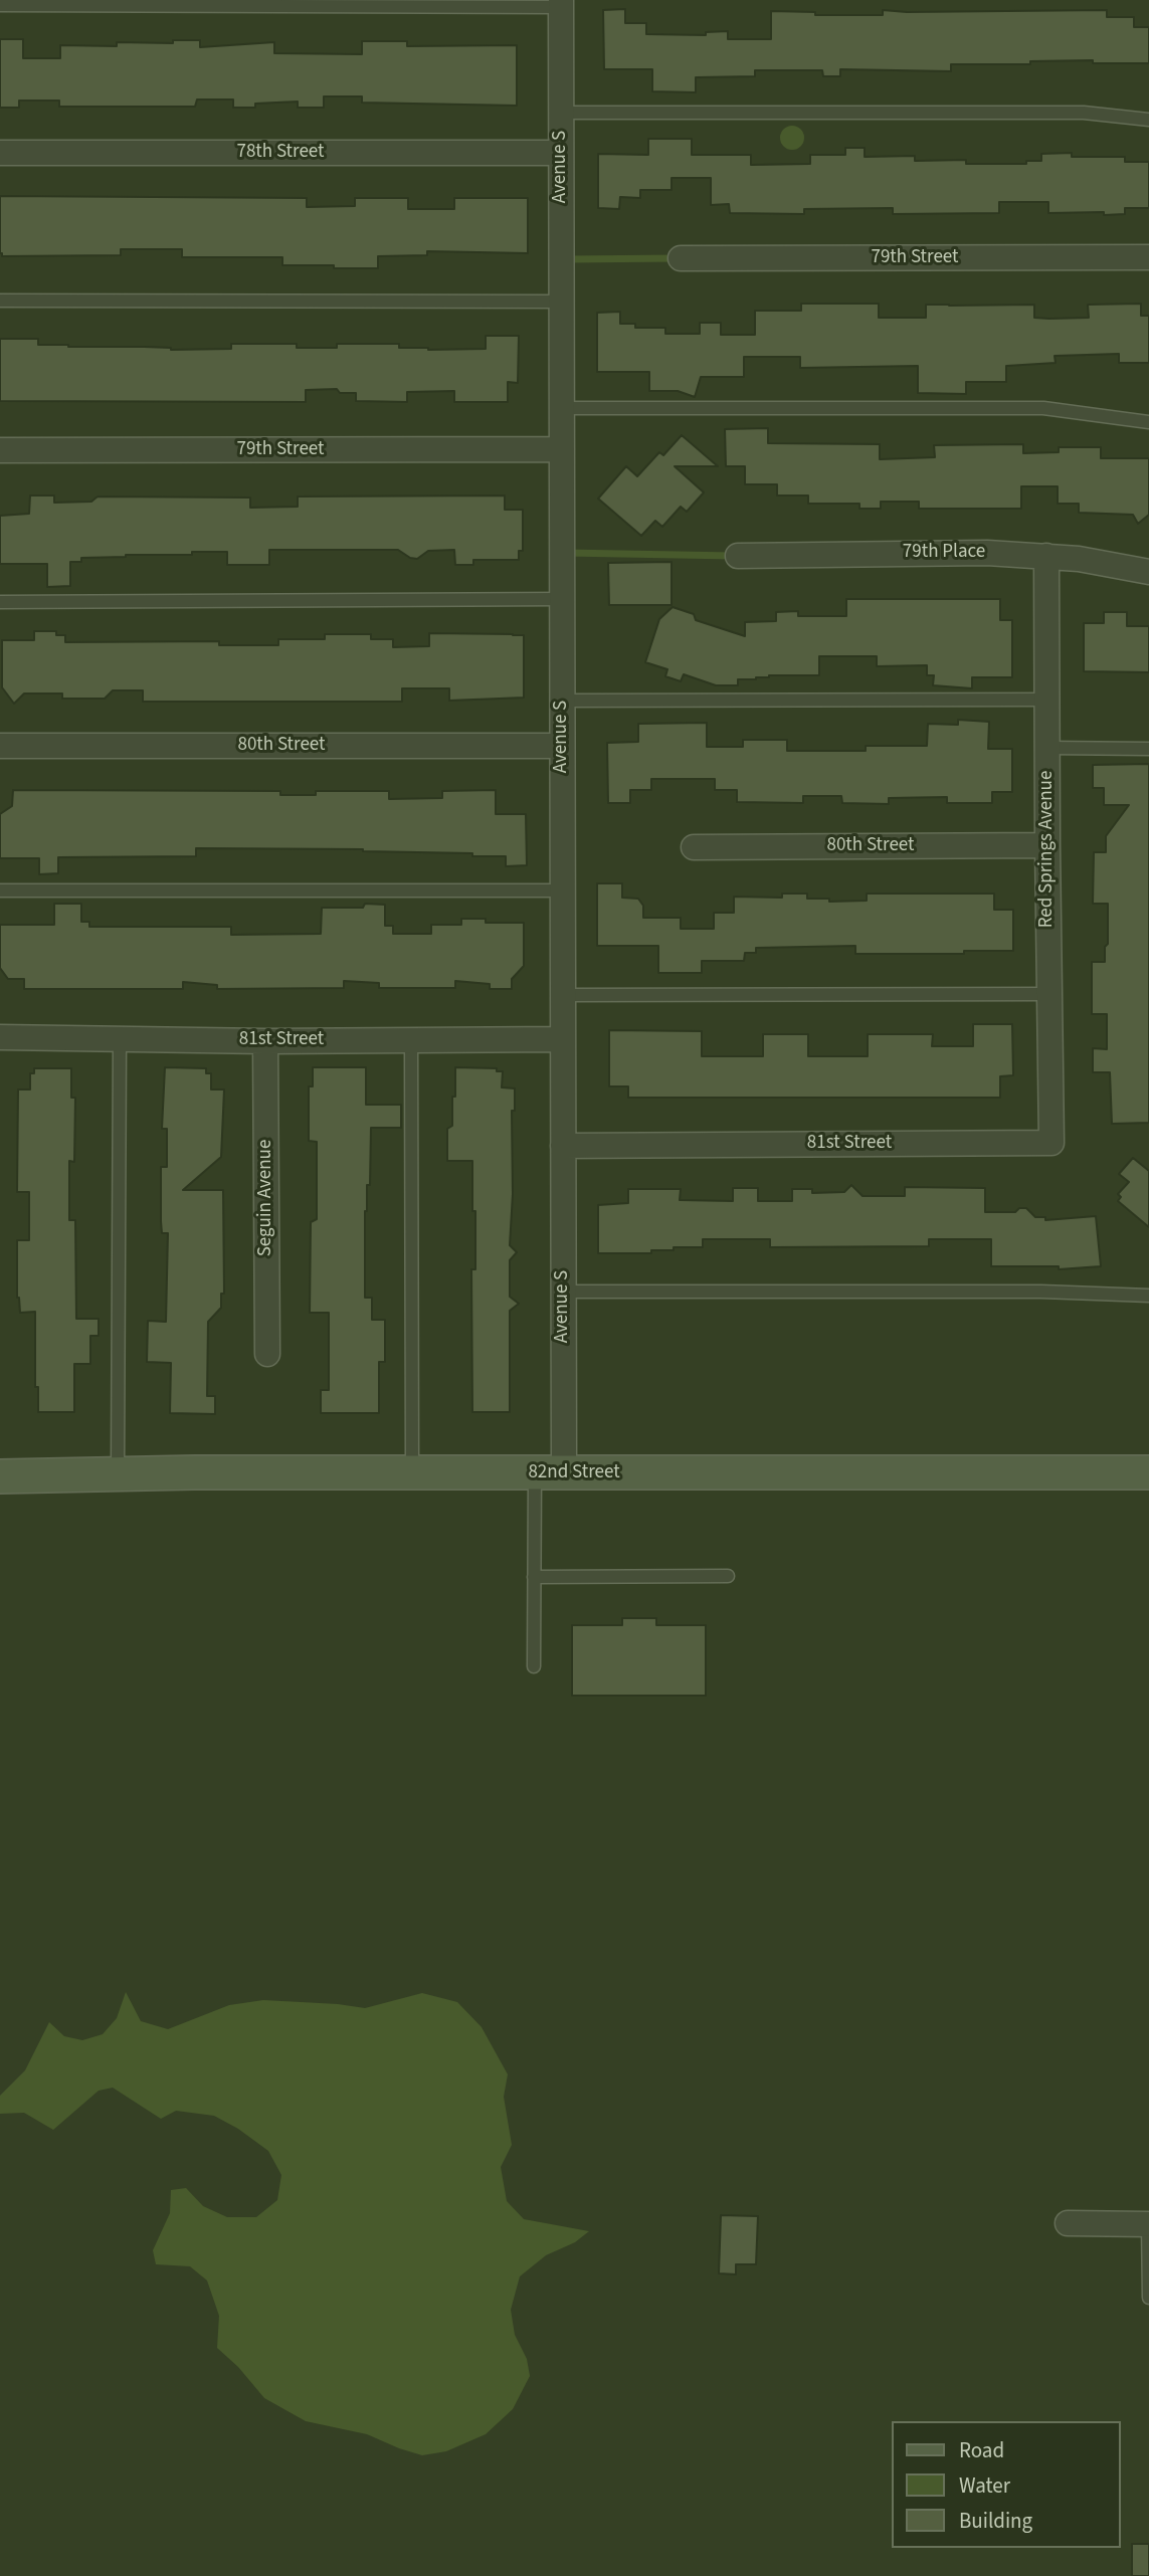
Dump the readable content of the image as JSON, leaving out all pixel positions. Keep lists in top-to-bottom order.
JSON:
{
  "streets": {
    "main road": ["82nd Street"],
    "street": [
      "78th Street",
      "Avenue S",
      "79th Street",
      "79th Place",
      "80th Street",
      "Red Springs Avenue",
      "81st Street",
      "Seguin Avenue"
    ]
  },
  "crossings": [
    ["78th Street", "Avenue S"],
    ["Avenue S", "79th Street"],
    ["Avenue S", "80th Street"],
    ["Avenue S", "81st Street"],
    ["Avenue S", "82nd Street"],
    ["79th Place", "Red Springs Avenue"],
    ["80th Street", "Red Springs Avenue"],
    ["Red Springs Avenue", "81st Street"],
    ["81st Street", "Seguin Avenue"]
  ],
  "legend": ["Road", "Water", "Building"]
}
